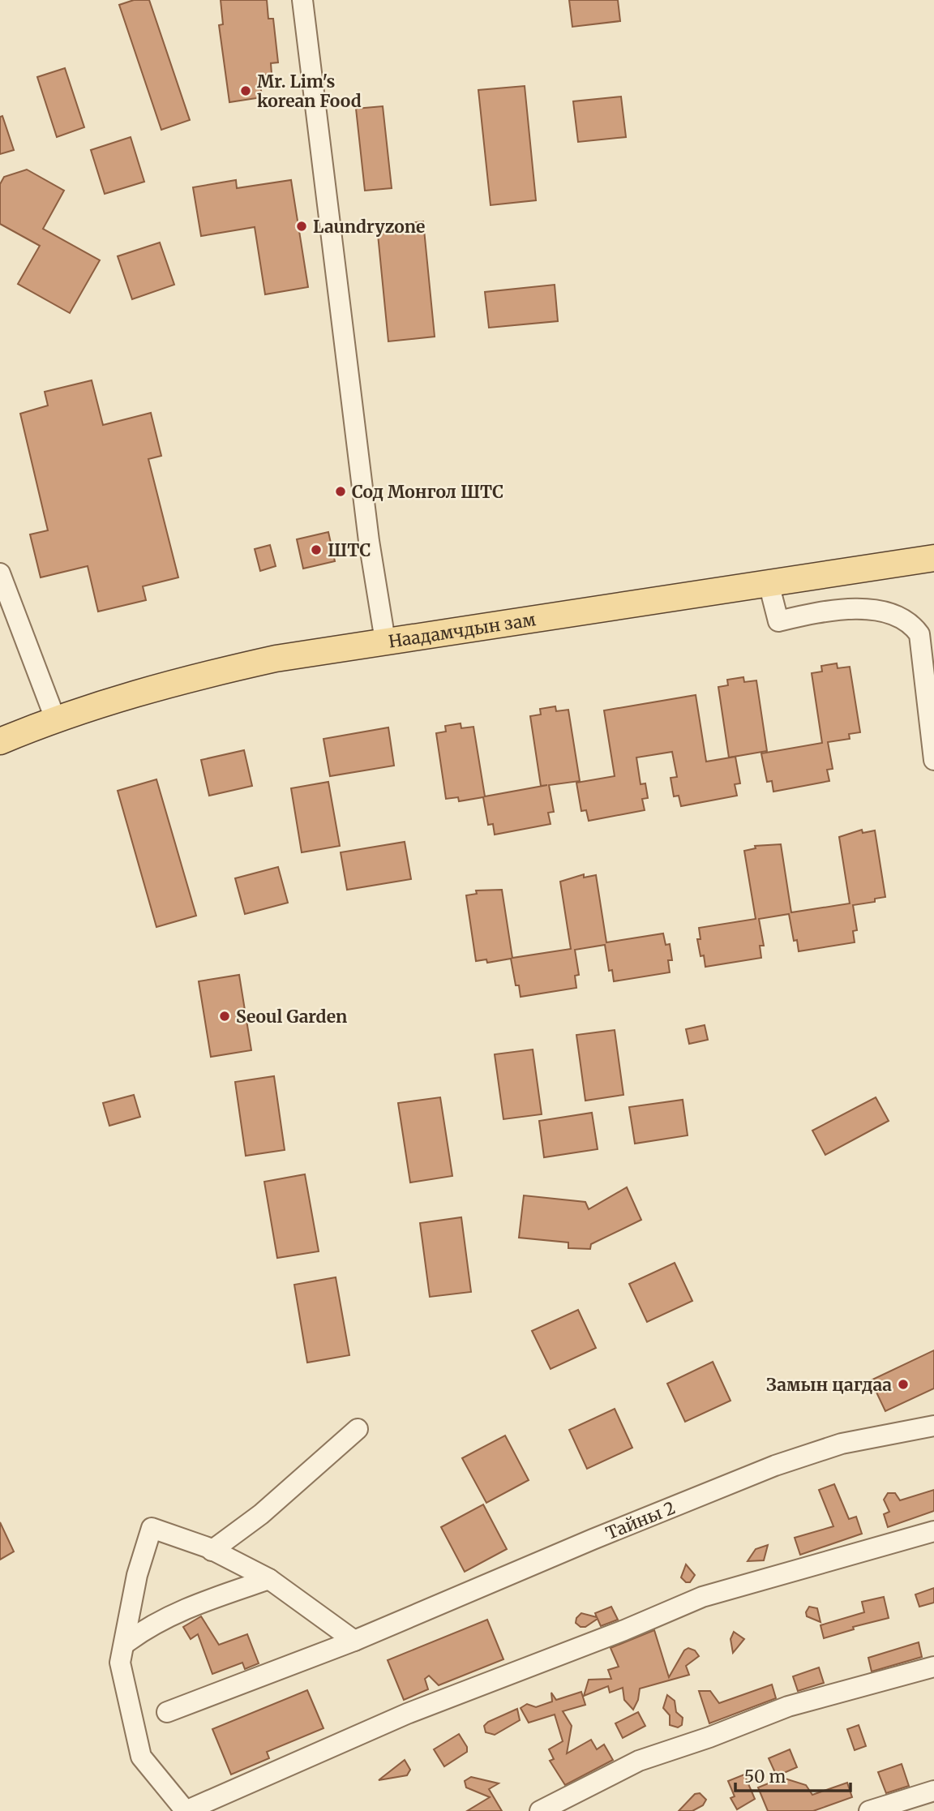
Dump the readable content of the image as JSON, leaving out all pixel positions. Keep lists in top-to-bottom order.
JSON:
{
  "streets": {
    "main road": ["Наадамчдын зам"],
    "street": ["Тайны 2"]
  },
  "places": [
    "Mr. Lim's korean Food",
    "Laundryzone",
    "Сод Монгол ШТС",
    "ШТС",
    "Seoul Garden",
    "Замын цагдаа"
  ],
  "scale_bar": "50 m"
}
